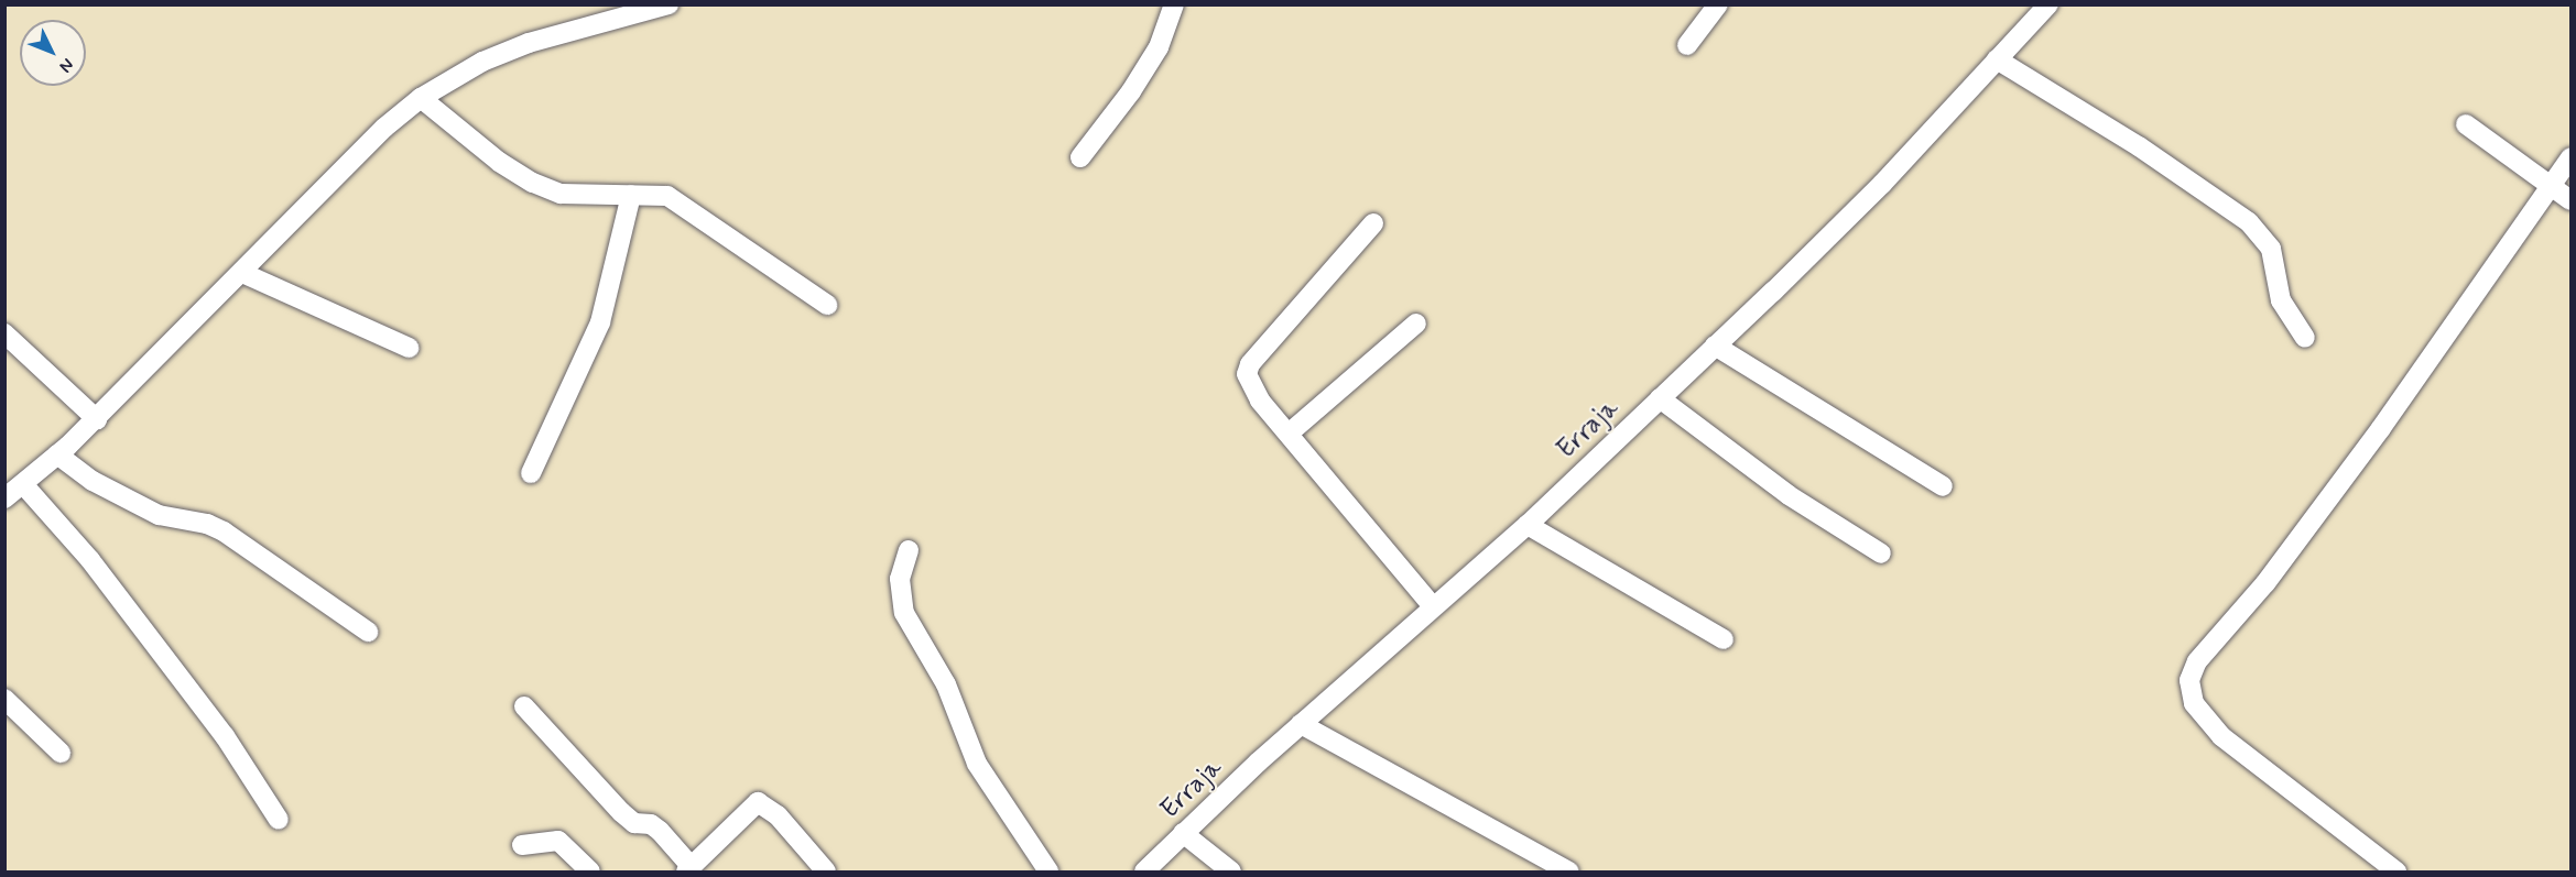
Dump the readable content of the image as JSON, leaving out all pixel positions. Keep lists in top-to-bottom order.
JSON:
{
  "streets": {
    "street": ["Erraja"]
  },
  "north": "bottom right"
}
